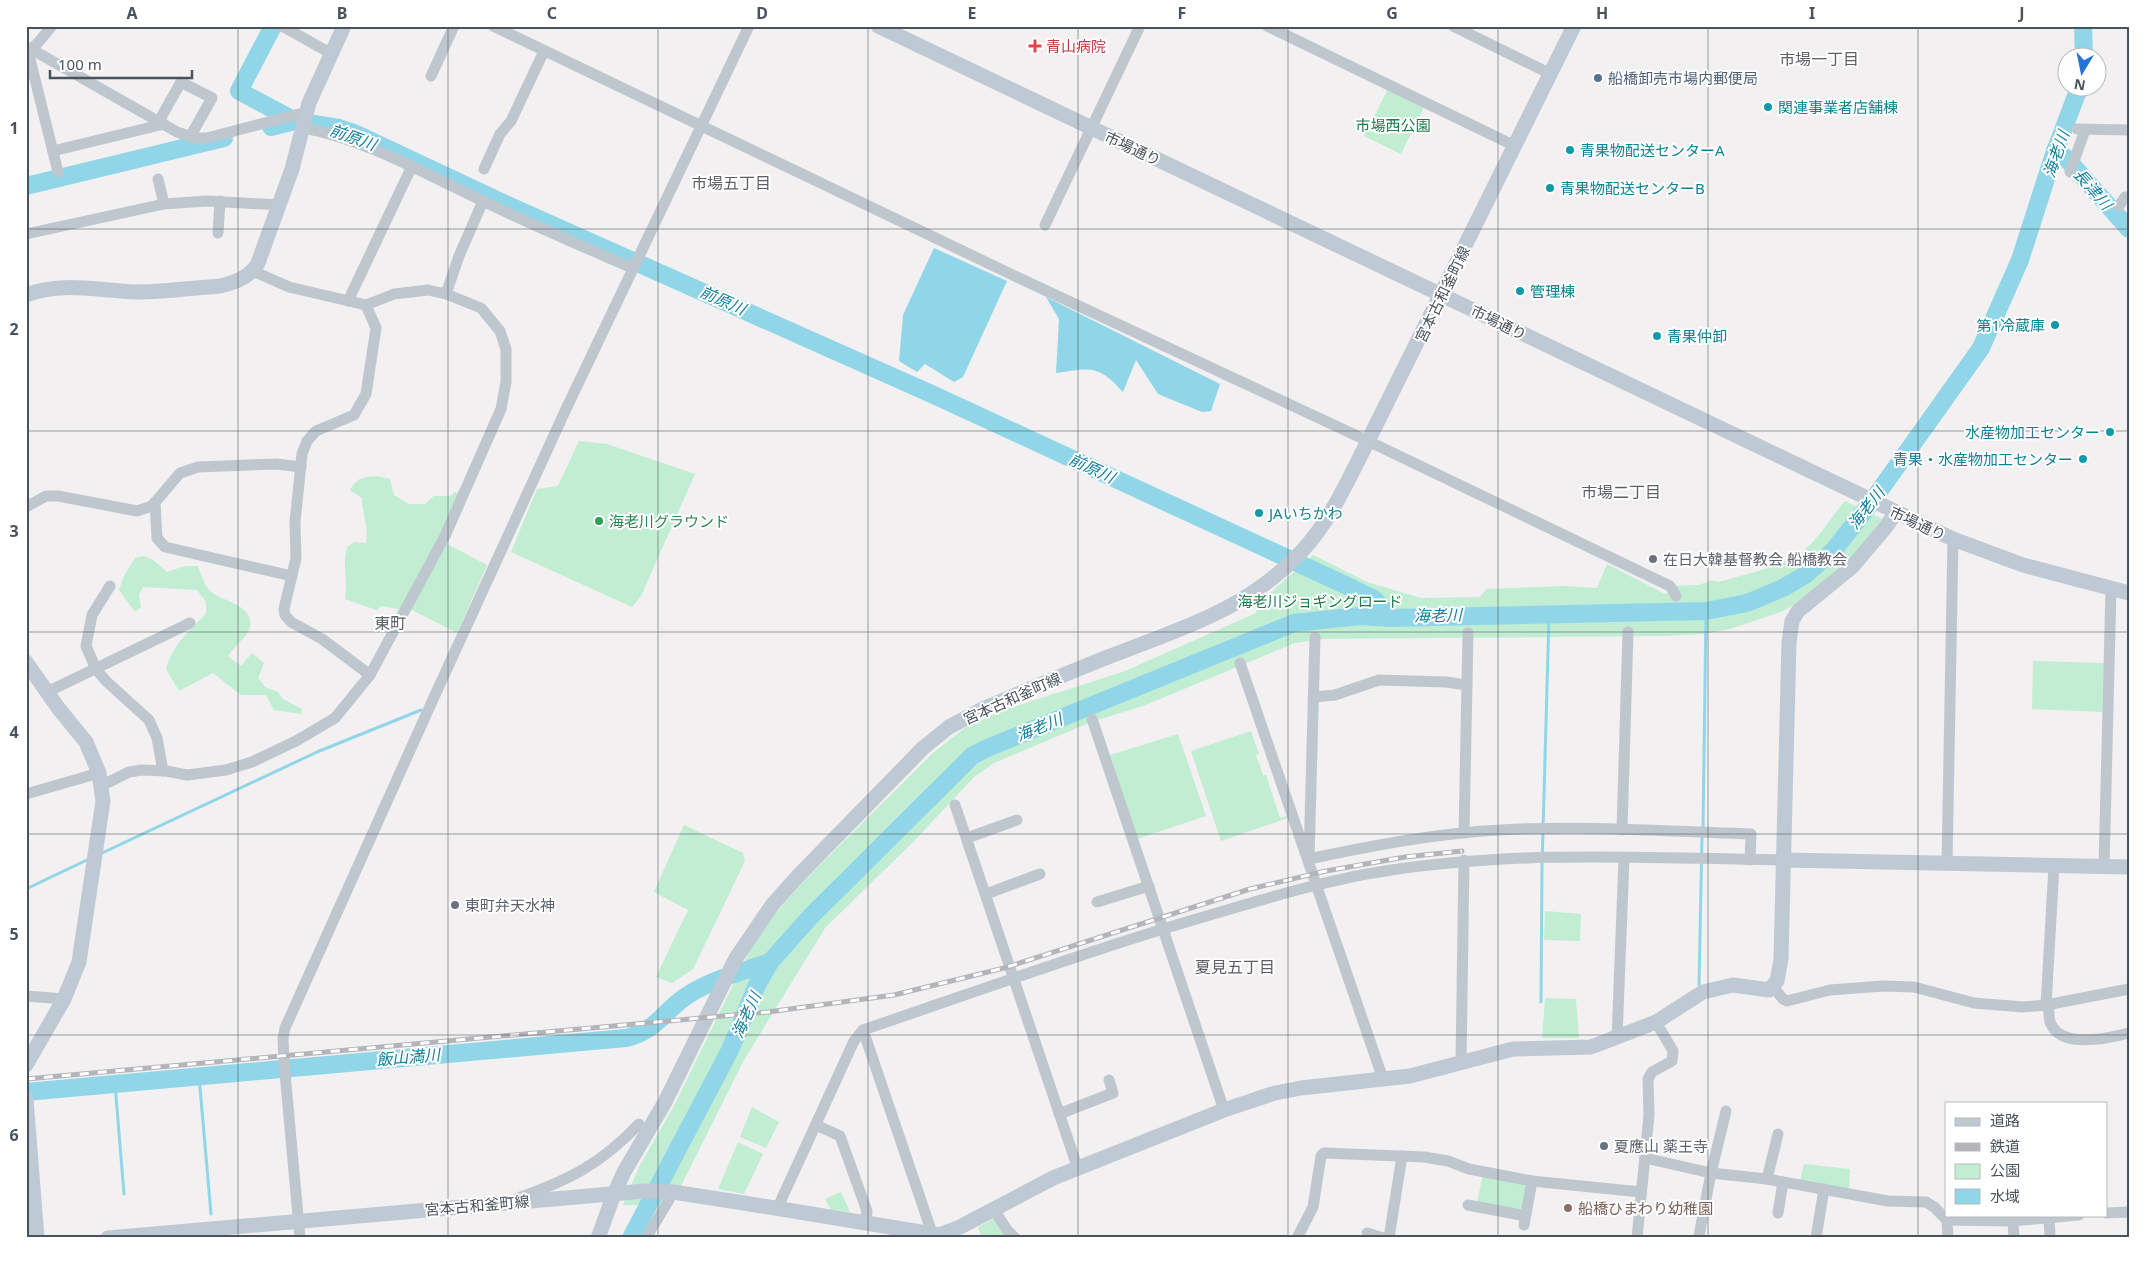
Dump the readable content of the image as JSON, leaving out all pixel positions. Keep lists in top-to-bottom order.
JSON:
{
  "streets": {
    "street": ["市場通り", "宮本古和釜町線"]
  },
  "crossings": [
    ["市場通り", "宮本古和釜町線"]
  ],
  "districts": [
    "市場一丁目",
    "市場五丁目",
    "市場二丁目",
    "東町",
    "夏見五丁目"
  ],
  "water": [
    "前原川",
    "海老川",
    "長津川",
    "飯山満川"
  ],
  "parks": ["市場西公園", "海老川ジョギングロード"],
  "places": {
    "health": ["青山病院"],
    "other": [
      "船橋卸売市場内郵便局",
      "関連事業者店舗棟",
      "青果物配送センターA",
      "青果物配送センターB",
      "管理棟",
      "第1冷蔵庫",
      "青果仲卸",
      "水産物加工センター",
      "青果・水産物加工センター",
      "JAいちかわ",
      "海老川グラウンド",
      "在日大韓基督教会 船橋教会",
      "東町弁天水神",
      "夏應山 薬王寺",
      "船橋ひまわり幼稚園"
    ]
  },
  "legend": [
    "道路",
    "鉄道",
    "公園",
    "水域"
  ],
  "scale_bar": "100 m",
  "north": "bottom",
  "grid": {
    "columns": [
      "A",
      "B",
      "C",
      "D",
      "E",
      "F",
      "G",
      "H",
      "I",
      "J"
    ],
    "rows": [
      "1",
      "2",
      "3",
      "4",
      "5",
      "6"
    ]
  }
}
